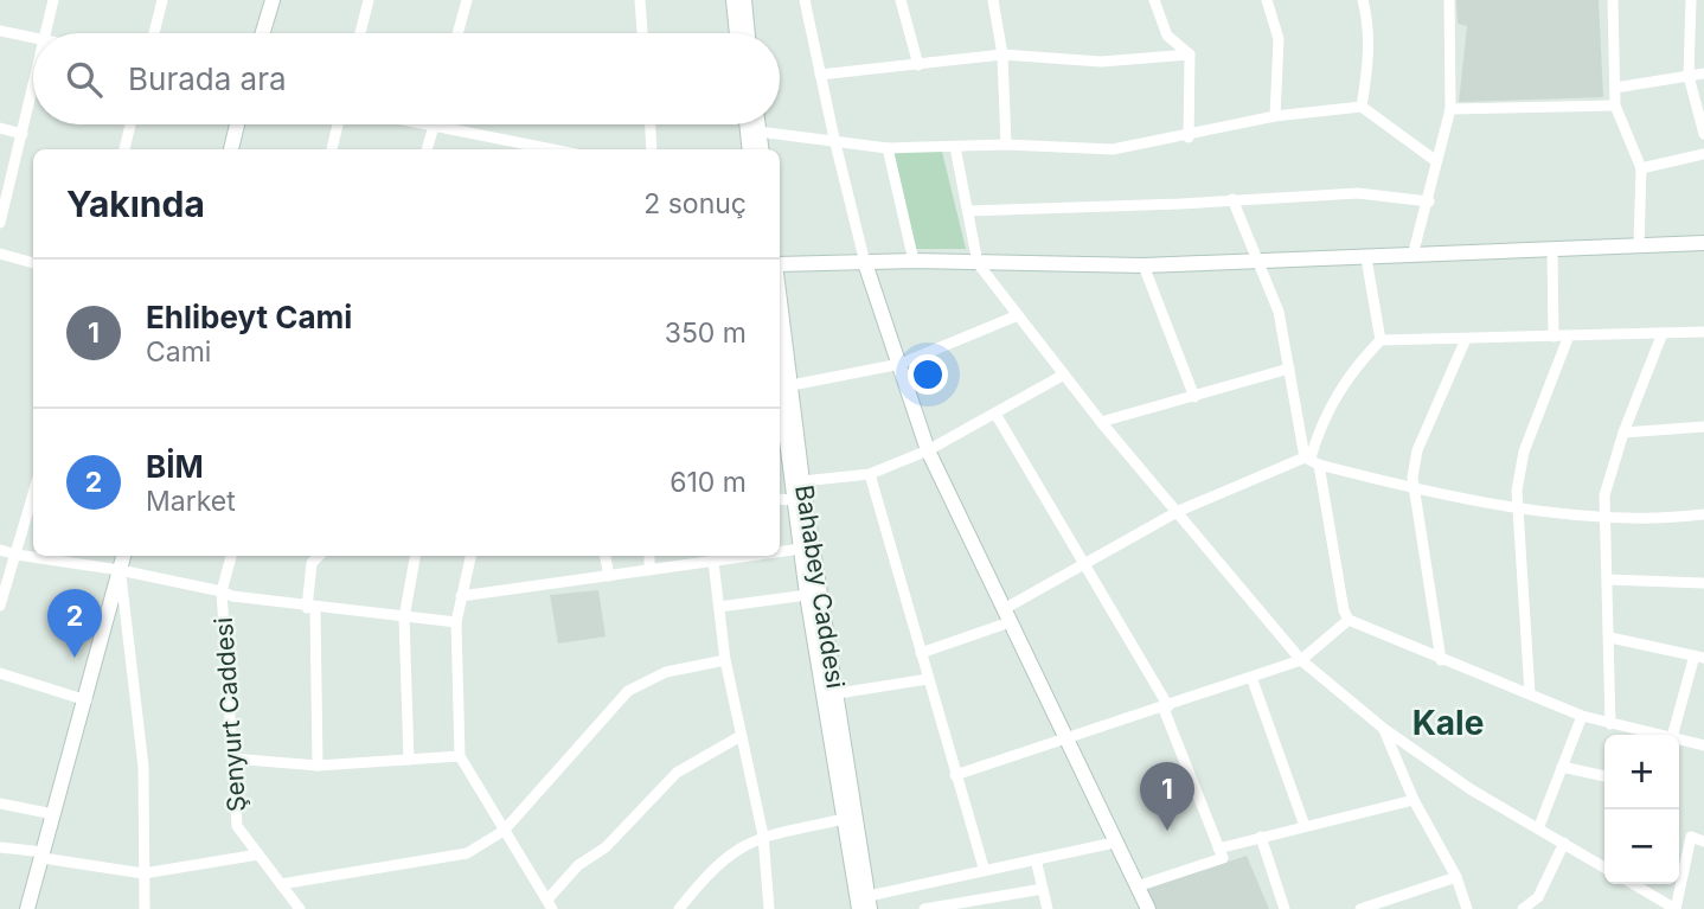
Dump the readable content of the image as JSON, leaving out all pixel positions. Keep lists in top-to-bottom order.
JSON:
{
  "streets": {
    "street": ["Bahabey Caddesi", "Şenyurt Caddesi"]
  },
  "districts": ["Kale"],
  "page": {
    "search": "Burada ara",
    "heading": ["Yakında", "2 sonuç"],
    "list": [
      {
        "mark": "1",
        "name": "Ehlibeyt Cami",
        "note": "Cami",
        "value": "350 m"
      },
      {
        "mark": "2",
        "name": "BİM",
        "note": "Market",
        "value": "610 m"
      }
    ],
    "pins": ["2", "1"],
    "map_buttons": ["+", "−"]
  }
}
